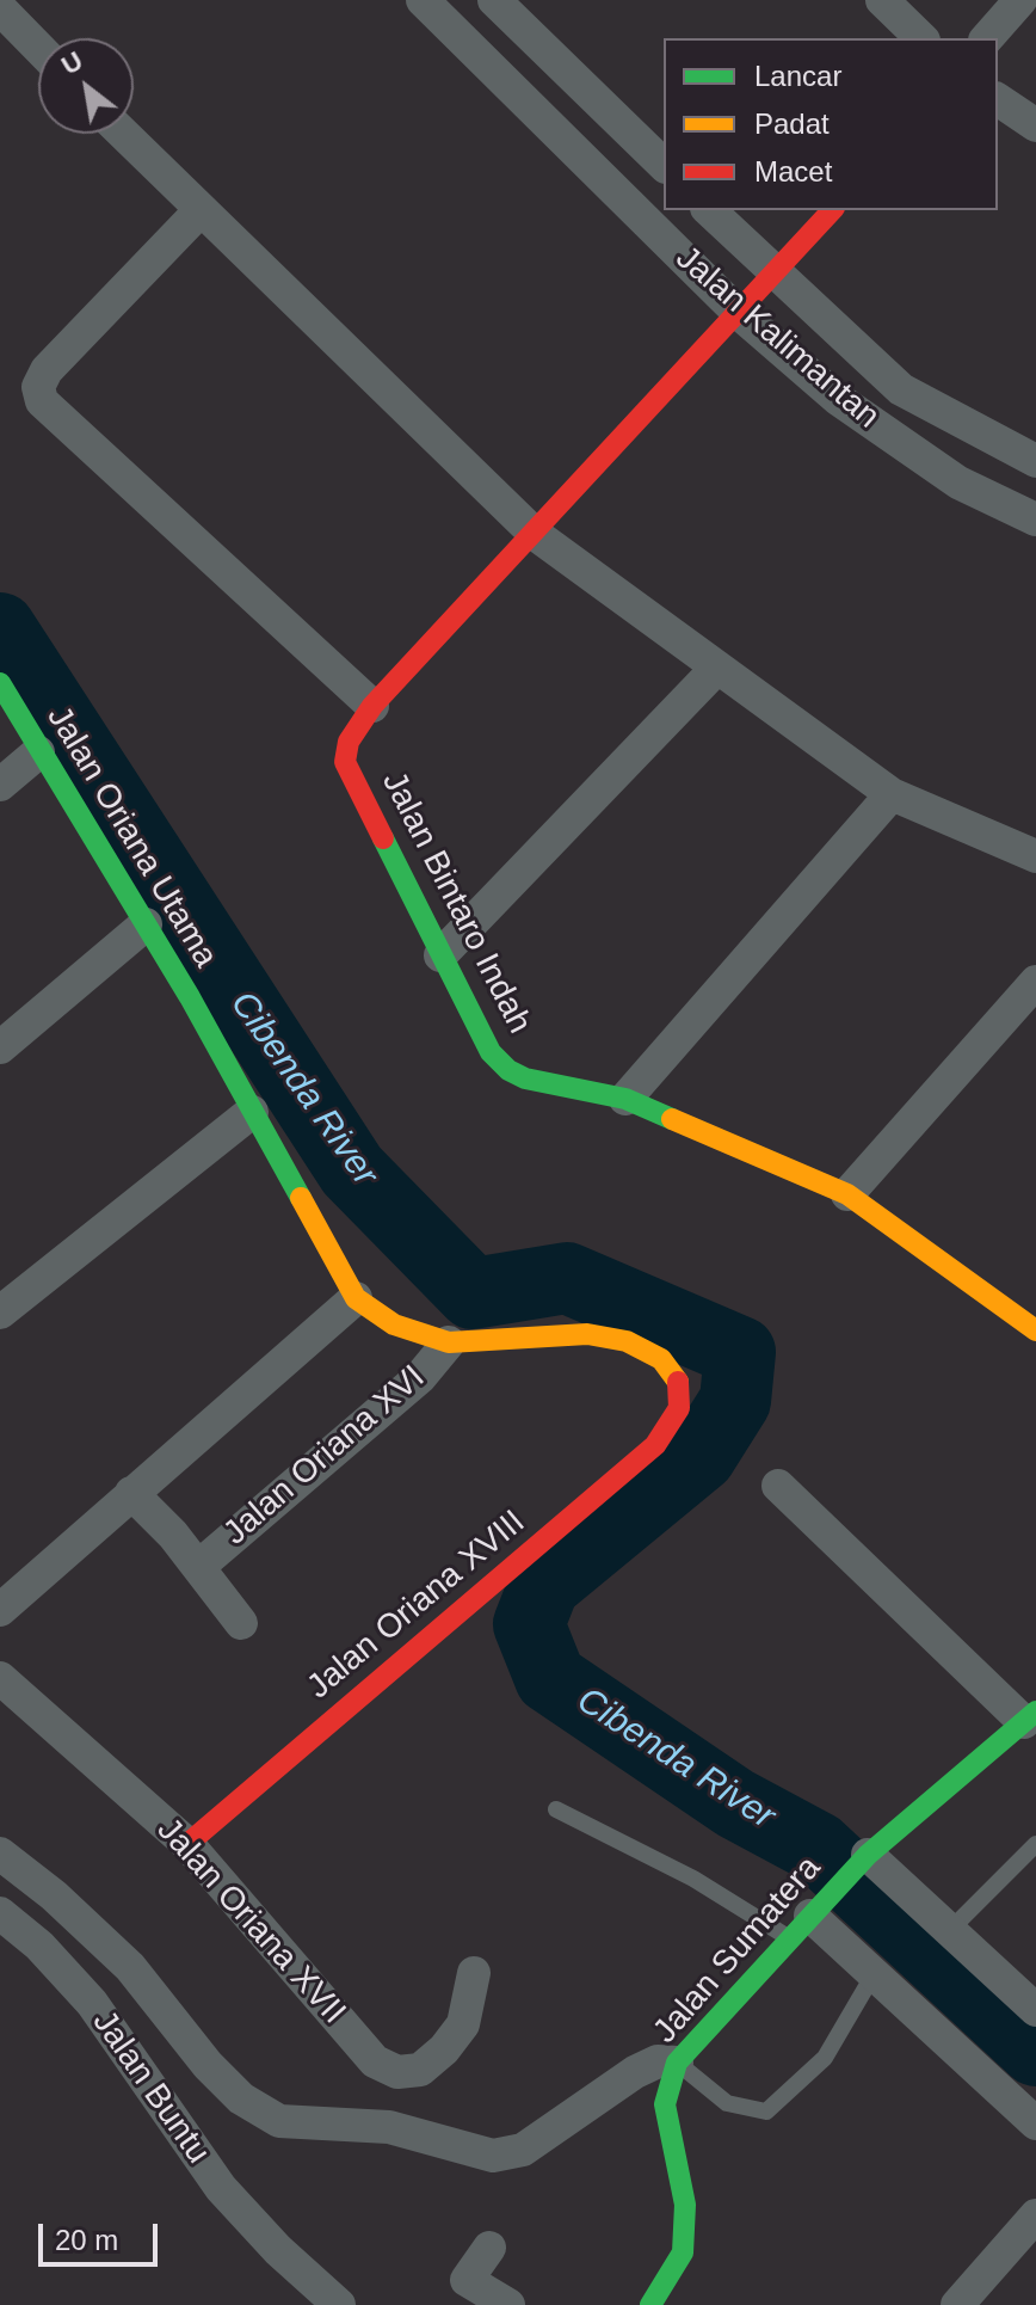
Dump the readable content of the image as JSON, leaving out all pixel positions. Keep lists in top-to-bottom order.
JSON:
{
  "streets": {
    "street": [
      "Jalan Kalimantan",
      "Jalan Oriana Utama",
      "Jalan Bintaro Indah",
      "Jalan Oriana XVI",
      "Jalan Oriana XVIII",
      "Jalan Oriana XVII",
      "Jalan Sumatera",
      "Jalan Buntu"
    ]
  },
  "crossings": [
    ["Jalan Oriana Utama", "Jalan Oriana XVI"],
    ["Jalan Oriana Utama", "Jalan Oriana XVIII"],
    ["Jalan Oriana XVIII", "Jalan Oriana XVII"]
  ],
  "water": ["Cibenda River"],
  "legend": ["Lancar", "Padat", "Macet"],
  "scale_bar": "20 m",
  "north": "top left"
}
